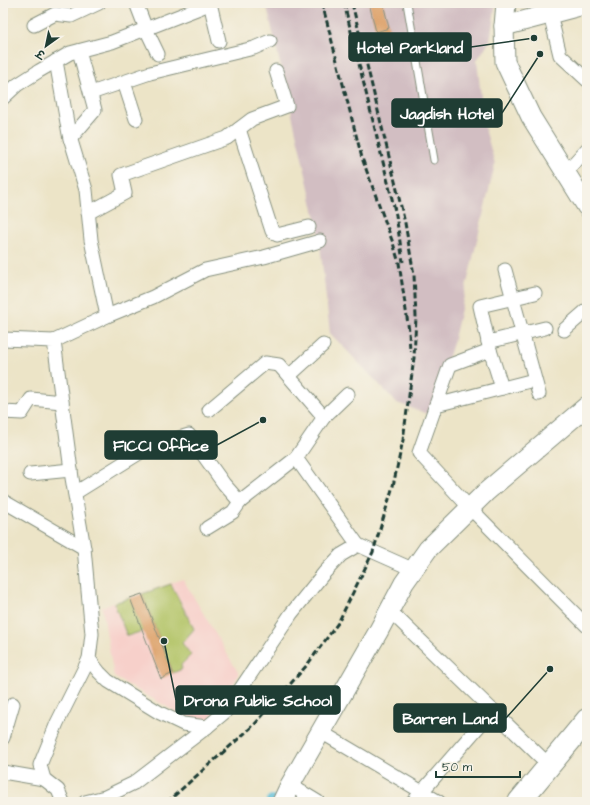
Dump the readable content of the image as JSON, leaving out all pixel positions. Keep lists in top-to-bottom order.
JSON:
{
  "places": [
    "Hotel Parkland",
    "Jagdish Hotel",
    "FICCI Office",
    "Drona Public School",
    "Barren Land"
  ],
  "scale_bar": "50 m",
  "north": "bottom left"
}
